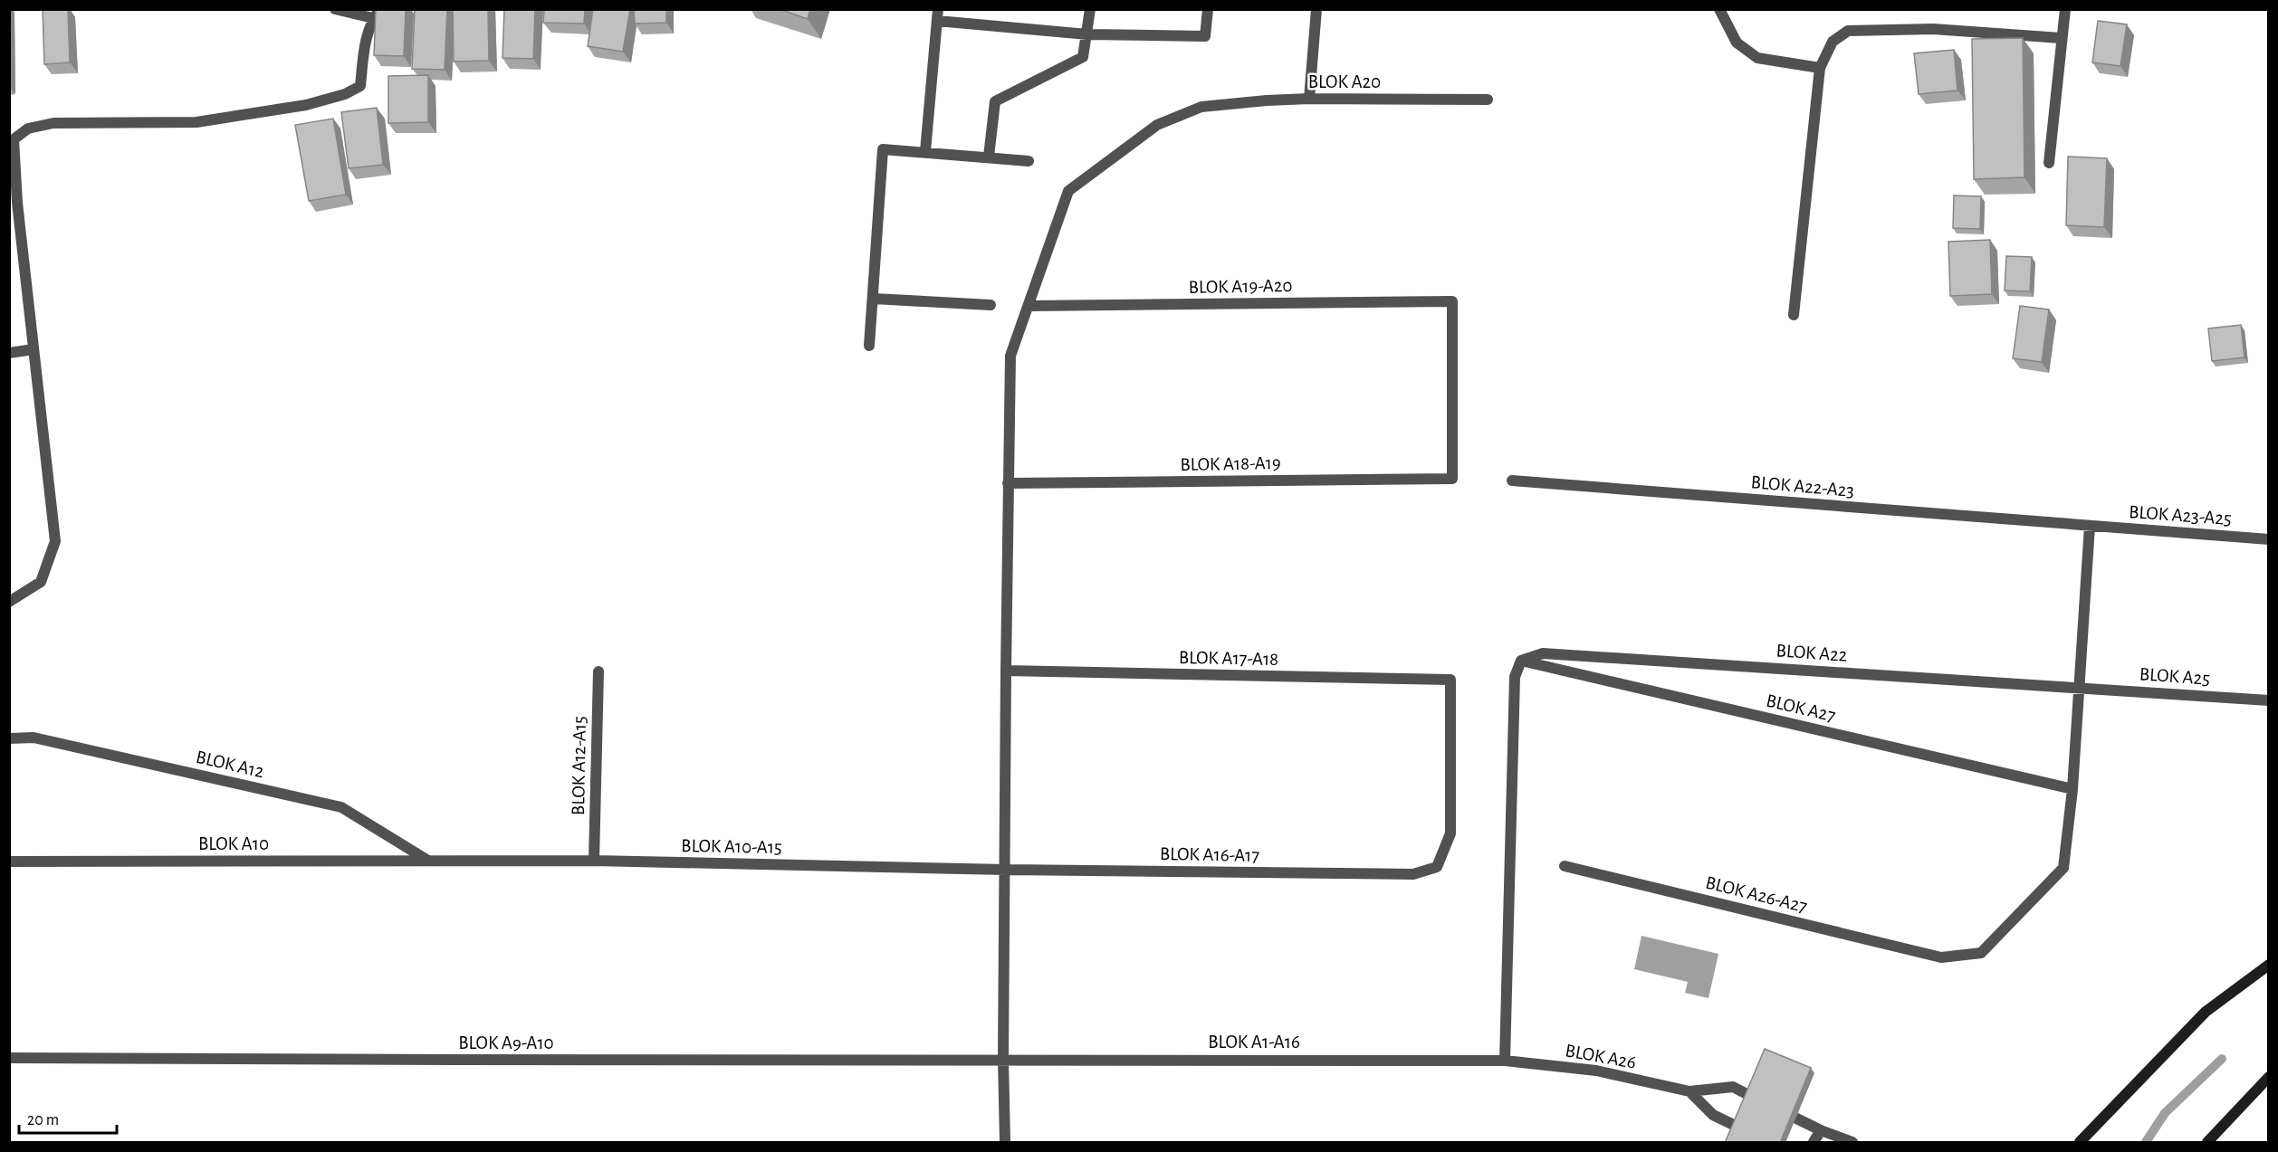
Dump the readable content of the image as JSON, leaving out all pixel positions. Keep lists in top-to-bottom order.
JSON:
{
  "streets": {
    "street": [
      "BLOK A20",
      "BLOK A19-A20",
      "BLOK A18-A19",
      "BLOK A22-A23",
      "BLOK A23-A25",
      "BLOK A22",
      "BLOK A17-A18",
      "BLOK A25",
      "BLOK A27",
      "BLOK A12",
      "BLOK A12-A15",
      "BLOK A10",
      "BLOK A10-A15",
      "BLOK A16-A17",
      "BLOK A26-A27",
      "BLOK A1-A16",
      "BLOK A9-A10",
      "BLOK A26"
    ]
  },
  "crossings": [
    ["BLOK A20", "BLOK A19-A20"],
    ["BLOK A20", "BLOK A18-A19"],
    ["BLOK A20", "BLOK A17-A18"],
    ["BLOK A20", "BLOK A10-A15"],
    ["BLOK A20", "BLOK A16-A17"],
    ["BLOK A20", "BLOK A1-A16"],
    ["BLOK A20", "BLOK A9-A10"],
    ["BLOK A19-A20", "BLOK A18-A19"],
    ["BLOK A22-A23", "BLOK A23-A25"],
    ["BLOK A22", "BLOK A25"],
    ["BLOK A22", "BLOK A27"],
    ["BLOK A17-A18", "BLOK A16-A17"],
    ["BLOK A27", "BLOK A26-A27"],
    ["BLOK A12", "BLOK A10"],
    ["BLOK A12-A15", "BLOK A10-A15"],
    ["BLOK A10", "BLOK A10-A15"],
    ["BLOK A10-A15", "BLOK A16-A17"],
    ["BLOK A1-A16", "BLOK A9-A10"],
    ["BLOK A1-A16", "BLOK A26"]
  ],
  "scale_bar": "20 m"
}
